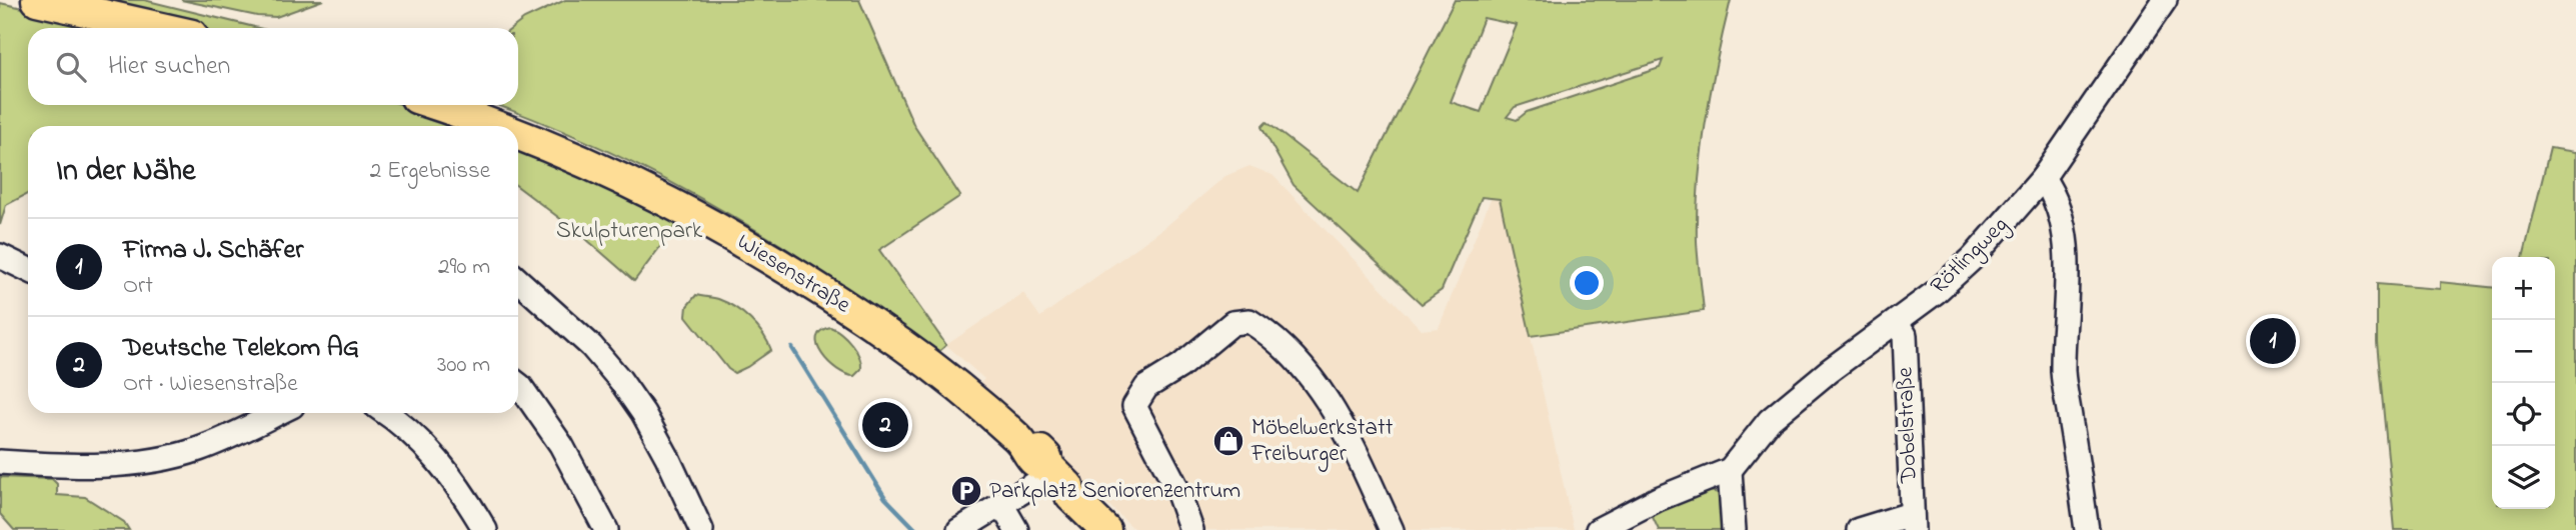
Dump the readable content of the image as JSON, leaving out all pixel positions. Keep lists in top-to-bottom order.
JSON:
{
  "streets": {
    "main road": ["Wiesenstraße"],
    "street": ["Rötlingweg", "Dobelstraße"]
  },
  "crossings": [
    ["Rötlingweg", "Dobelstraße"]
  ],
  "parks": ["Skulpturenpark"],
  "places": {
    "shop": ["Möbelwerkstatt Freiburger"],
    "parking": ["Parkplatz Seniorenzentrum"]
  },
  "page": {
    "search": "Hier suchen",
    "heading": ["In der Nähe", "2 Ergebnisse"],
    "list": [
      {
        "mark": "1",
        "name": "Firma J. Schäfer",
        "note": "Ort",
        "value": "290 m"
      },
      {
        "mark": "2",
        "name": "Deutsche Telekom AG",
        "note": "Ort · Wiesenstraße",
        "value": "300 m"
      }
    ],
    "map_buttons": ["+", "−"],
    "pins": ["1", "2"]
  }
}
